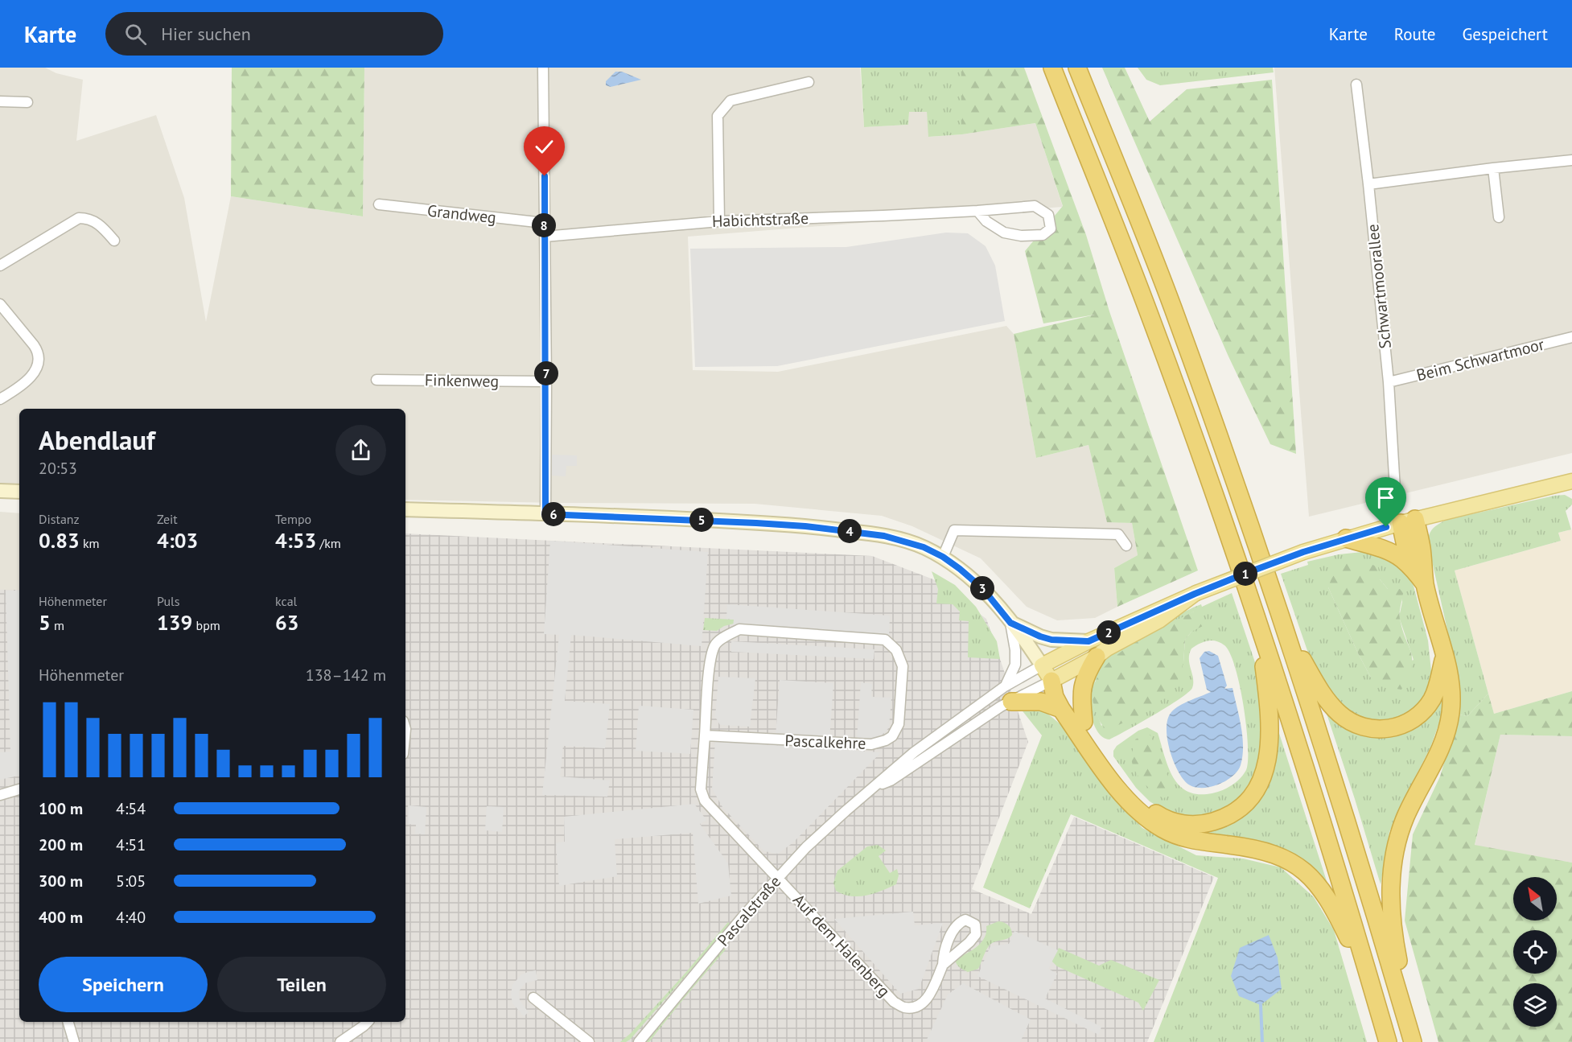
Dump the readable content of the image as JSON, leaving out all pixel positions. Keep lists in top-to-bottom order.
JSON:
{
  "streets": {
    "street": [
      "Grandweg",
      "Habichtstraße",
      "Schwartmoorallee",
      "Beim Schwartmoor",
      "Finkenweg",
      "Pascalkehre",
      "Pascalstraße",
      "Auf dem Halenberg"
    ]
  },
  "crossings": [
    ["Schwartmoorallee", "Beim Schwartmoor"],
    ["Pascalstraße", "Auf dem Halenberg"]
  ],
  "north": "top left",
  "page": {
    "header": "Karte",
    "search": "Hier suchen",
    "nav": ["Karte", "Route", "Gespeichert"],
    "pins": [
      "8",
      "7",
      "6",
      "5",
      "4",
      "1",
      "3",
      "2"
    ],
    "heading": ["Abendlauf", "20:53"],
    "stats": [
      ["Distanz", "0.83 km"],
      ["Zeit", "4:03"],
      ["Tempo", "4:53 /km"],
      ["Höhenmeter", "5 m"],
      ["Puls", "139 bpm"],
      ["kcal", "63"]
    ],
    "chart": ["Höhenmeter", "138–142 m"],
    "list": [
      {
        "name": "100 m",
        "note": "4:54"
      },
      {
        "name": "200 m",
        "note": "4:51"
      },
      {
        "name": "300 m",
        "note": "5:05"
      },
      {
        "name": "400 m",
        "note": "4:40"
      }
    ],
    "buttons": ["Speichern", "Teilen"]
  }
}
